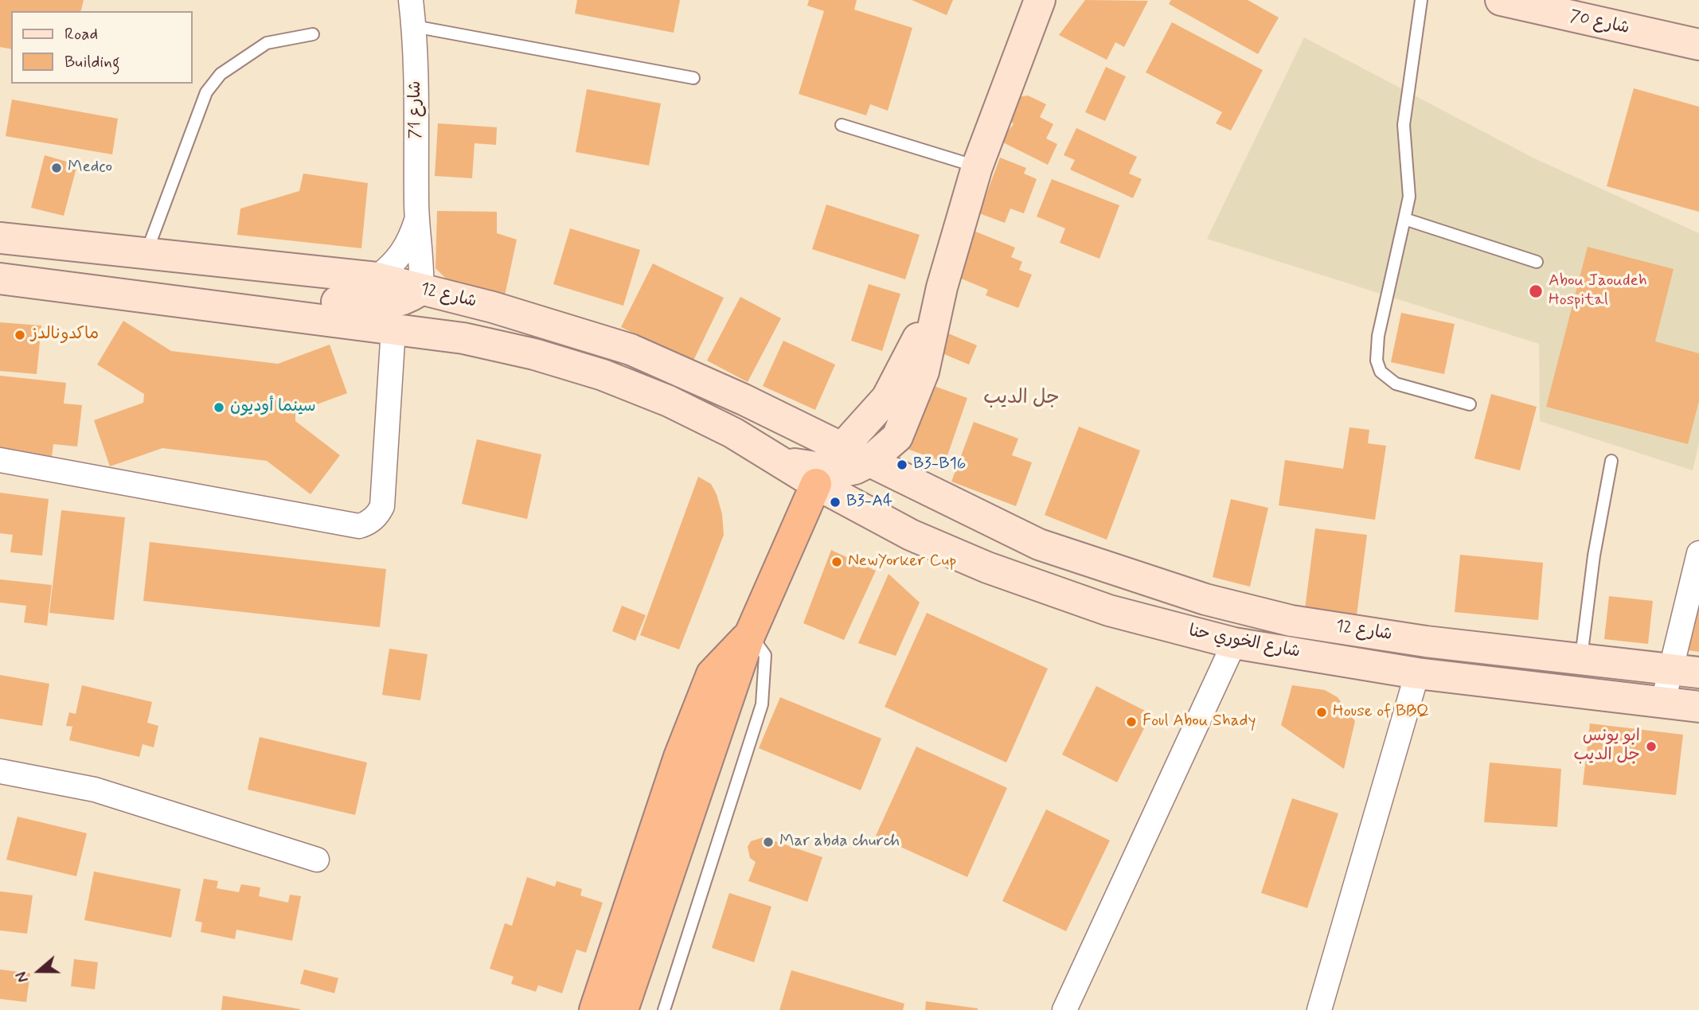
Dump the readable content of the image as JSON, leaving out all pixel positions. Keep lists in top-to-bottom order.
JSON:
{
  "streets": {
    "street": [
      "شارع 70",
      "شارع 71",
      "شارع 12",
      "شارع الخوري حنا"
    ]
  },
  "crossings": [
    ["شارع 71", "شارع 12"],
    ["شارع 12", "شارع الخوري حنا"]
  ],
  "districts": ["جل الديب"],
  "places": [
    "Medco",
    "Abou Jaoudeh Hospital",
    "ماكدونالدز",
    "سينما أوديون",
    "B3-B16",
    "B3-A4",
    "NewYorker Cup",
    "House of BBQ",
    "Foul Abou Shady",
    "ابو يونس جل الديب",
    "Mar abda church"
  ],
  "legend": ["Road", "Building"],
  "north": "left"
}
